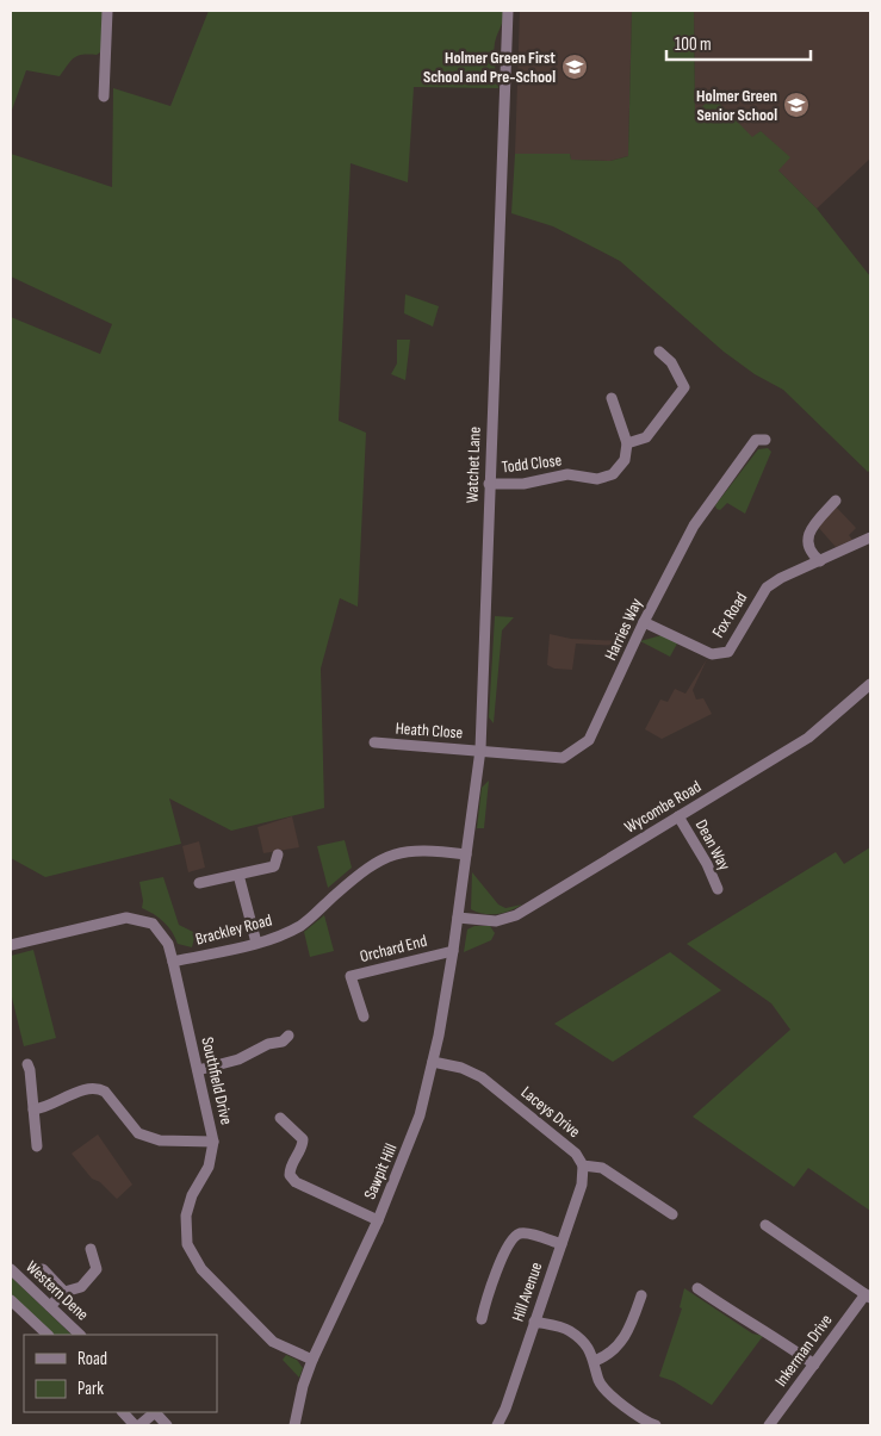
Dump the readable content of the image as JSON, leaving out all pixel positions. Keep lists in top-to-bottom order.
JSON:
{
  "streets": {
    "street": [
      "Todd Close",
      "Watchet Lane",
      "Fox Road",
      "Harries Way",
      "Heath Close",
      "Wycombe Road",
      "Dean Way",
      "Brackley Road",
      "Orchard End",
      "Southfield Drive",
      "Laceys Drive",
      "Sawpit Hill",
      "Western Dene",
      "Hill Avenue",
      "Inkerman Drive"
    ]
  },
  "crossings": [
    ["Todd Close", "Watchet Lane"],
    ["Watchet Lane", "Harries Way"],
    ["Watchet Lane", "Heath Close"],
    ["Watchet Lane", "Wycombe Road"],
    ["Watchet Lane", "Brackley Road"],
    ["Watchet Lane", "Sawpit Hill"],
    ["Fox Road", "Harries Way"],
    ["Harries Way", "Heath Close"],
    ["Wycombe Road", "Dean Way"],
    ["Wycombe Road", "Sawpit Hill"],
    ["Brackley Road", "Southfield Drive"],
    ["Orchard End", "Sawpit Hill"],
    ["Southfield Drive", "Sawpit Hill"],
    ["Laceys Drive", "Sawpit Hill"],
    ["Laceys Drive", "Hill Avenue"]
  ],
  "places": {
    "school or university": ["Holmer Green First School and Pre-School", "Holmer Green Senior School"]
  },
  "legend": ["Road", "Park"],
  "scale_bar": "100 m"
}
